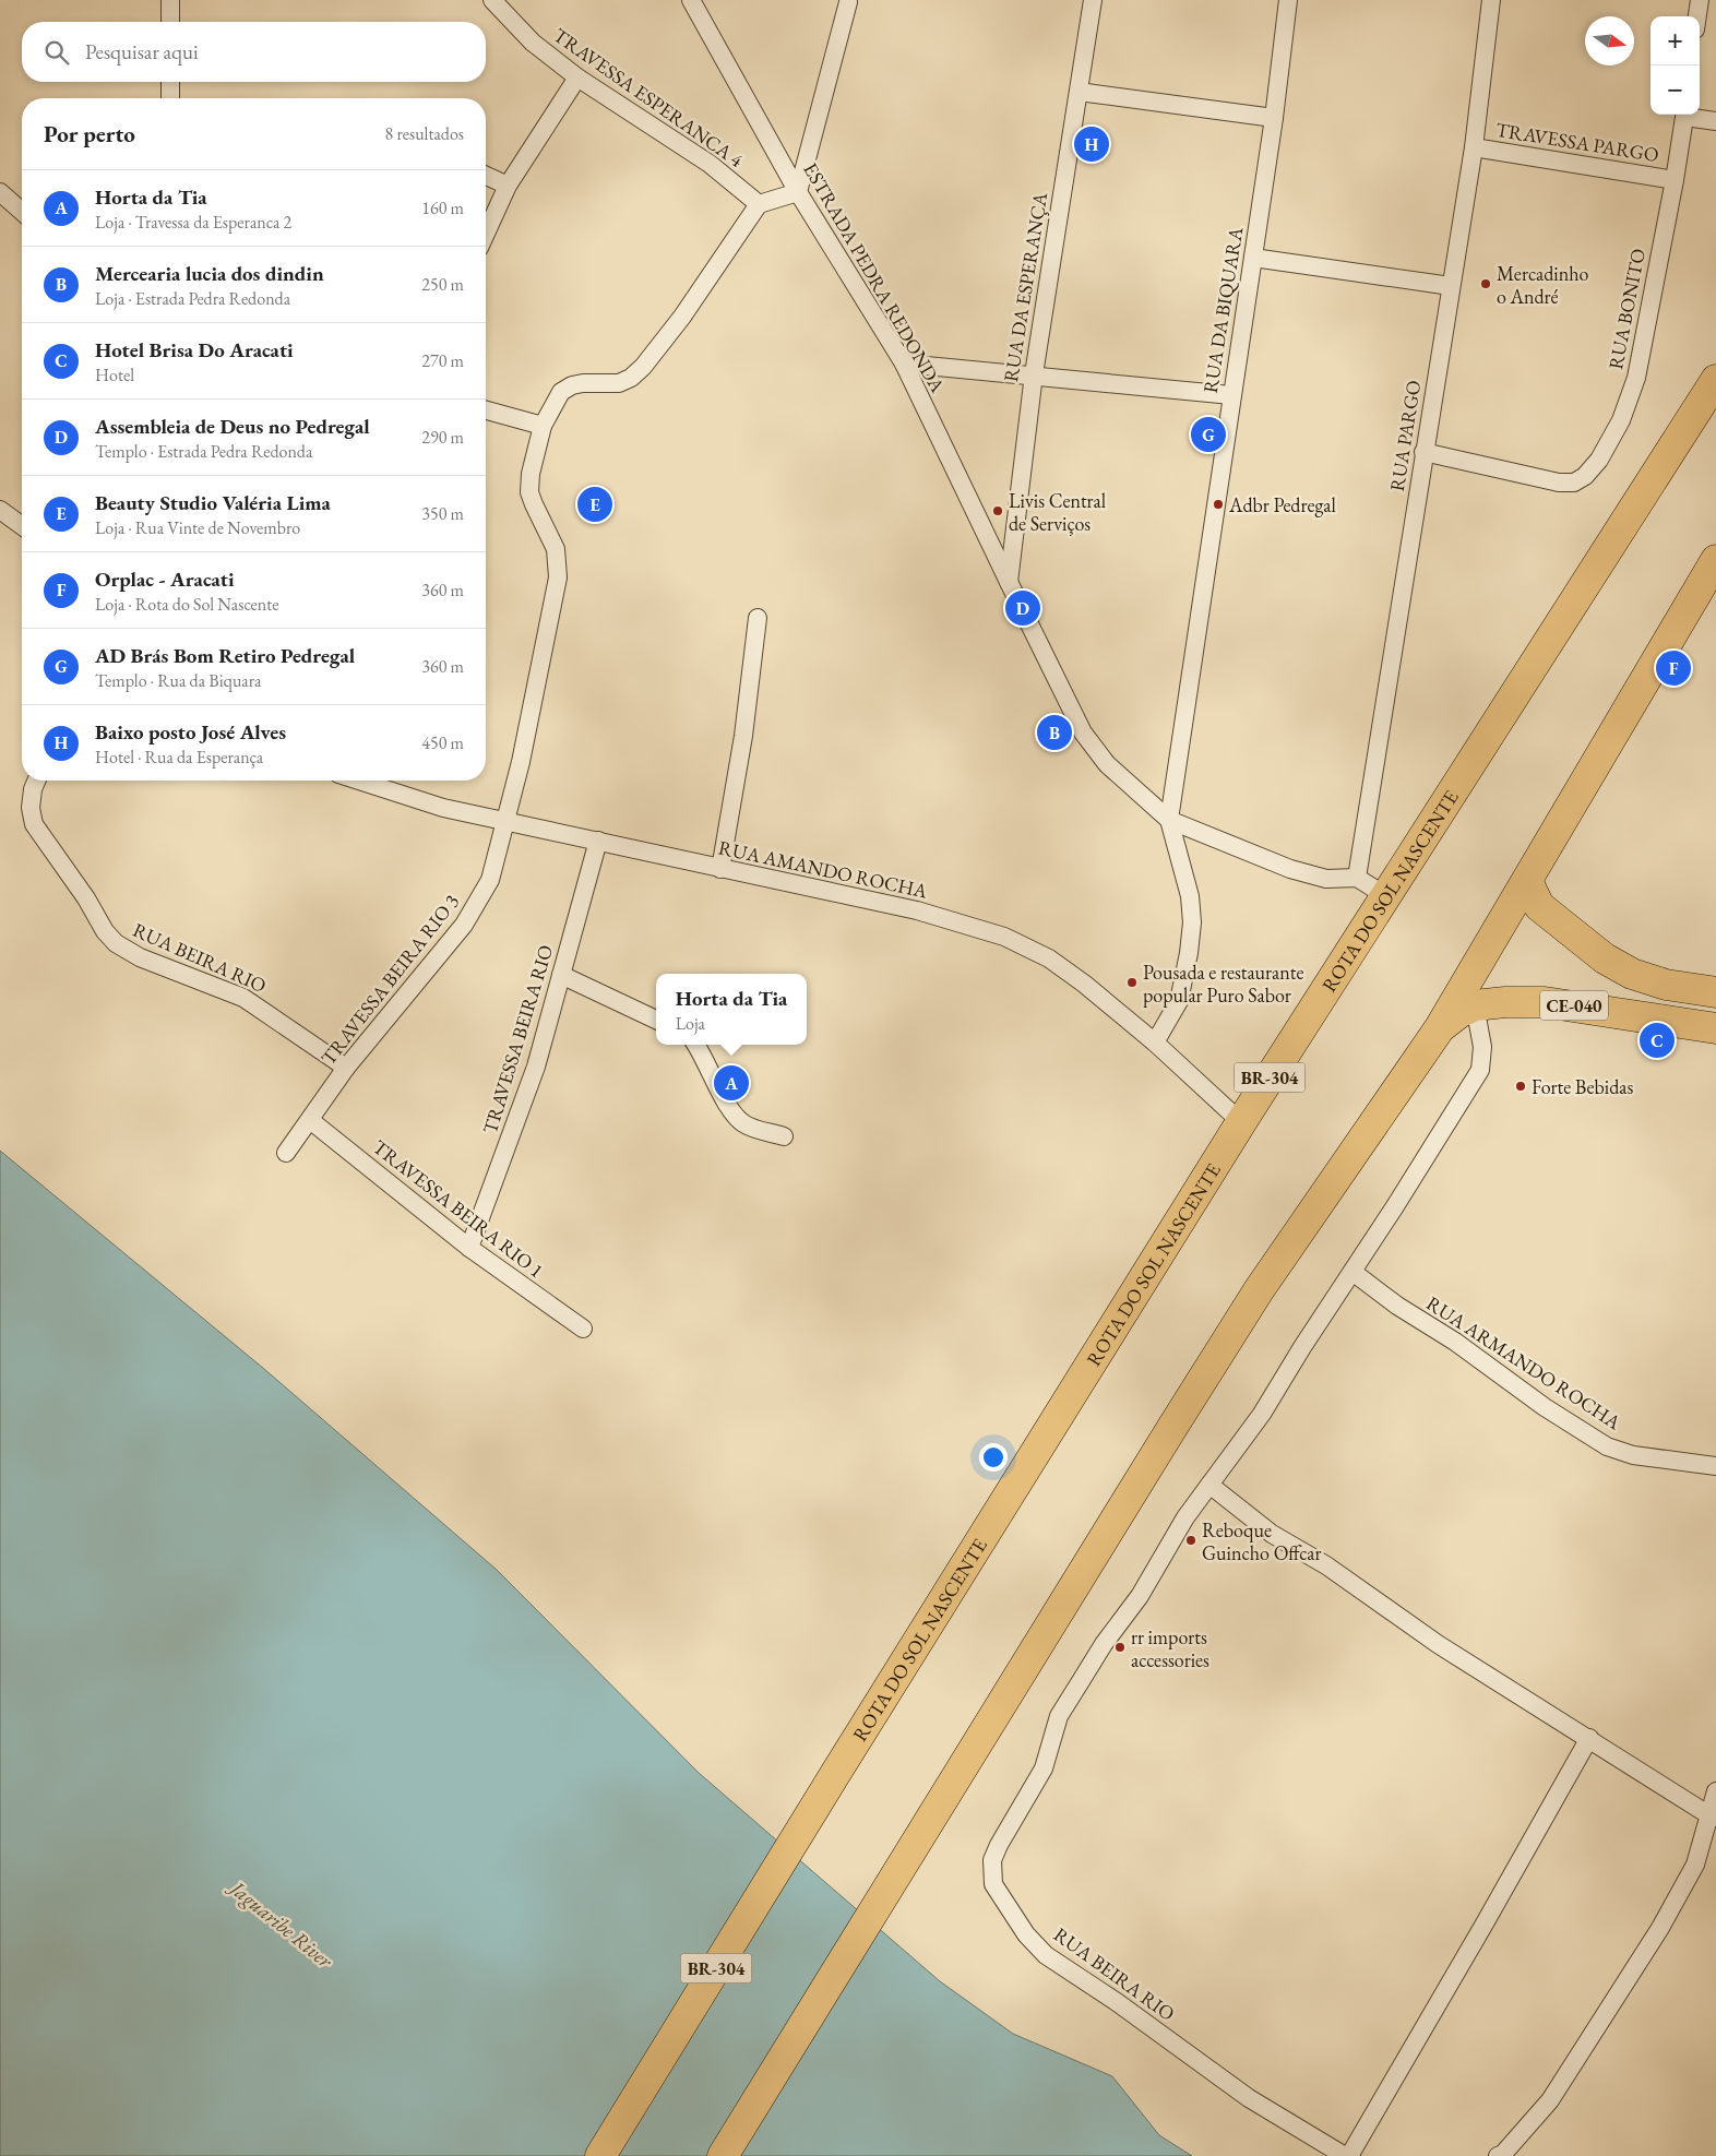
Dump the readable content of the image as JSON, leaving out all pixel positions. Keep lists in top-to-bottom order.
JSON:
{
  "streets": {
    "highway": ["ROTA DO SOL NASCENTE", "CE-040", "BR-304"],
    "street": [
      "TRAVESSA ESPERANCA 4",
      "TRAVESSA PARGO",
      "ESTRADA PEDRA REDONDA",
      "RUA DA ESPERANÇA",
      "RUA BONITO",
      "RUA DA BIQUARA",
      "RUA PARGO",
      "RUA AMANDO ROCHA",
      "RUA BEIRA RIO",
      "TRAVESSA BEIRA RIO 3",
      "TRAVESSA BEIRA RIO",
      "TRAVESSA BEIRA RIO 1",
      "RUA ARMANDO ROCHA"
    ]
  },
  "crossings": [
    ["TRAVESSA ESPERANCA 4", "TRAVESSA BEIRA RIO 3"],
    ["TRAVESSA PARGO", "RUA BONITO"],
    ["TRAVESSA PARGO", "RUA PARGO"],
    ["ESTRADA PEDRA REDONDA", "RUA DA ESPERANÇA"],
    ["ESTRADA PEDRA REDONDA", "RUA DA BIQUARA"],
    ["RUA BONITO", "RUA PARGO"],
    ["RUA AMANDO ROCHA", "ROTA DO SOL NASCENTE"],
    ["RUA AMANDO ROCHA", "TRAVESSA BEIRA RIO 3"],
    ["RUA AMANDO ROCHA", "TRAVESSA BEIRA RIO"],
    ["RUA BEIRA RIO", "TRAVESSA BEIRA RIO 3"],
    ["RUA BEIRA RIO", "CE-040"],
    ["RUA BEIRA RIO", "RUA ARMANDO ROCHA"],
    ["TRAVESSA BEIRA RIO 3", "TRAVESSA BEIRA RIO 1"],
    ["TRAVESSA BEIRA RIO", "TRAVESSA BEIRA RIO 1"]
  ],
  "water": ["Jaguaribe River"],
  "places": [
    "Mercadinho o André",
    "Adbr Pedregal",
    "Livis Central de Serviços",
    "Pousada e restaurante popular Puro Sabor",
    "Forte Bebidas",
    "Reboque Guincho Offcar",
    "rr imports accessories"
  ],
  "north": "right",
  "page": {
    "map_buttons": ["+", "−"],
    "search": "Pesquisar aqui",
    "heading": ["Por perto", "8 resultados"],
    "pins": [
      "H",
      "G",
      "E",
      "D",
      "F",
      "B",
      "C",
      "A"
    ],
    "list": [
      {
        "mark": "A",
        "name": "Horta da Tia",
        "note": "Loja · Travessa da Esperanca 2",
        "value": "160 m"
      },
      {
        "mark": "B",
        "name": "Mercearia lucia dos dindin",
        "note": "Loja · Estrada Pedra Redonda",
        "value": "250 m"
      },
      {
        "mark": "C",
        "name": "Hotel Brisa Do Aracati",
        "note": "Hotel",
        "value": "270 m"
      },
      {
        "mark": "D",
        "name": "Assembleia de Deus no Pedregal",
        "note": "Templo · Estrada Pedra Redonda",
        "value": "290 m"
      },
      {
        "mark": "E",
        "name": "Beauty Studio Valéria Lima",
        "note": "Loja · Rua Vinte de Novembro",
        "value": "350 m"
      },
      {
        "mark": "F",
        "name": "Orplac - Aracati",
        "note": "Loja · Rota do Sol Nascente",
        "value": "360 m"
      },
      {
        "mark": "G",
        "name": "AD Brás Bom Retiro Pedregal",
        "note": "Templo · Rua da Biquara",
        "value": "360 m"
      },
      {
        "mark": "H",
        "name": "Baixo posto José Alves",
        "note": "Hotel · Rua da Esperança",
        "value": "450 m"
      }
    ],
    "popup": ["Horta da Tia", "Loja"]
  }
}
